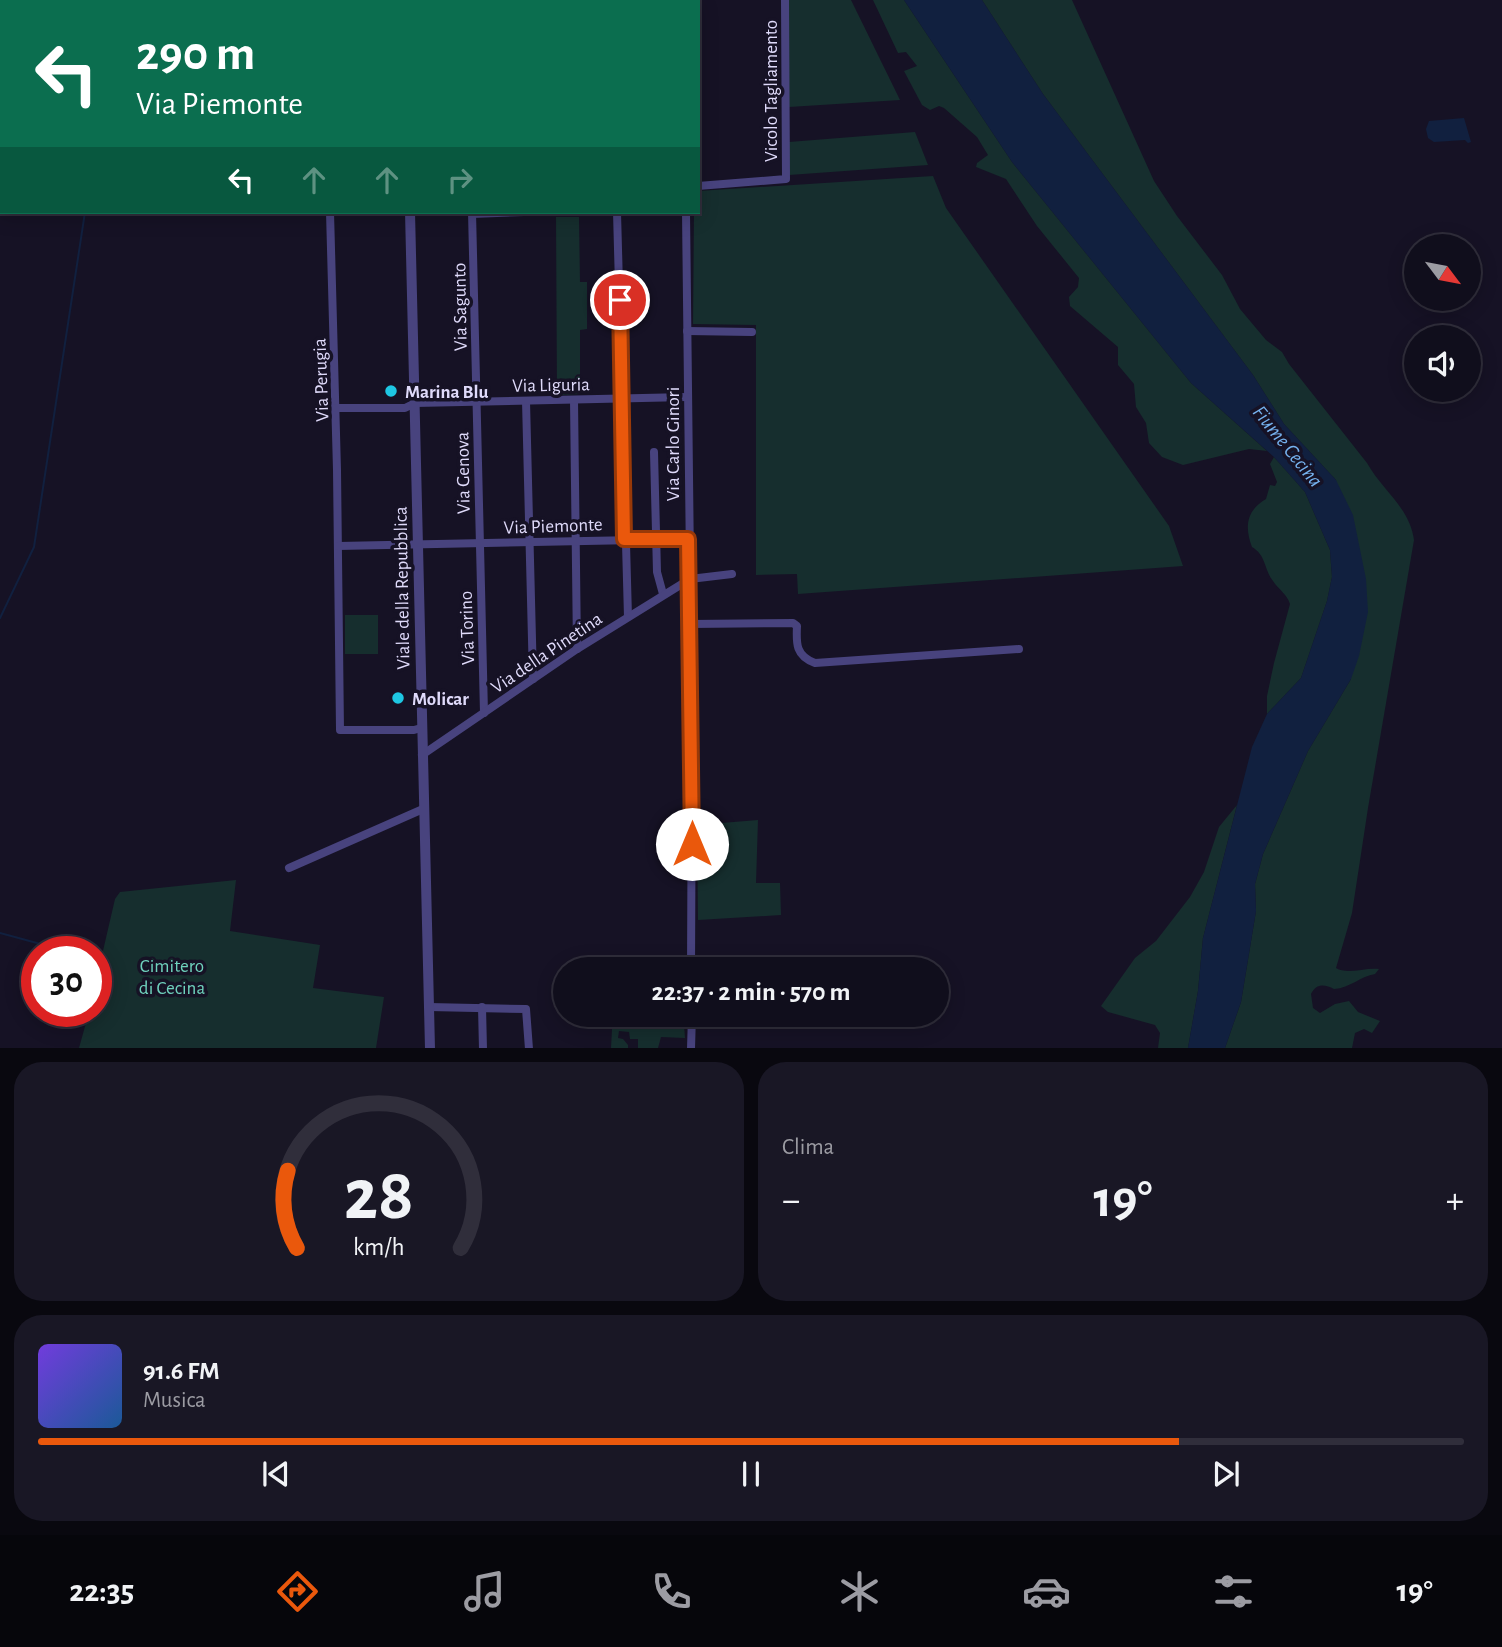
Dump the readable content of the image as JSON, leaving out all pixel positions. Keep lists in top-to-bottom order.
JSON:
{
  "streets": {
    "street": [
      "Vicolo Tagliamento",
      "Via Sagunto",
      "Via Perugia",
      "Via Liguria",
      "Via Carlo Ginori",
      "Via Genova",
      "Via Piemonte",
      "Viale della Repubblica",
      "Via Torino",
      "Via della Pinetina"
    ]
  },
  "crossings": [
    ["Via Sagunto", "Via Liguria"],
    ["Via Sagunto", "Via Genova"],
    ["Via Perugia", "Via Liguria"],
    ["Via Perugia", "Via Piemonte"],
    ["Via Perugia", "Viale della Repubblica"],
    ["Via Liguria", "Via Carlo Ginori"],
    ["Via Liguria", "Via Genova"],
    ["Via Liguria", "Viale della Repubblica"],
    ["Via Carlo Ginori", "Via Piemonte"],
    ["Via Carlo Ginori", "Via della Pinetina"],
    ["Via Genova", "Via Piemonte"],
    ["Via Genova", "Via Torino"],
    ["Via Piemonte", "Viale della Repubblica"],
    ["Via Piemonte", "Via Torino"],
    ["Viale della Repubblica", "Via della Pinetina"],
    ["Via Torino", "Via della Pinetina"]
  ],
  "water": ["Fiume Cecina"],
  "parks": ["Cimitero di Cecina"],
  "places": ["Marina Blu", "Molicar"],
  "north": "bottom right",
  "page": {
    "turn": ["290 m", "Via Piemonte"],
    "limit": "30",
    "trip": "22:37 · 2 min · 570 m",
    "tile": "Clima",
    "heat": ["−", "19°", "+"],
    "song": ["91.6 FM", "Musica"],
    "tabs": ["22:35", "19°"],
    "gauge": ["28", "km/h"]
  }
}
